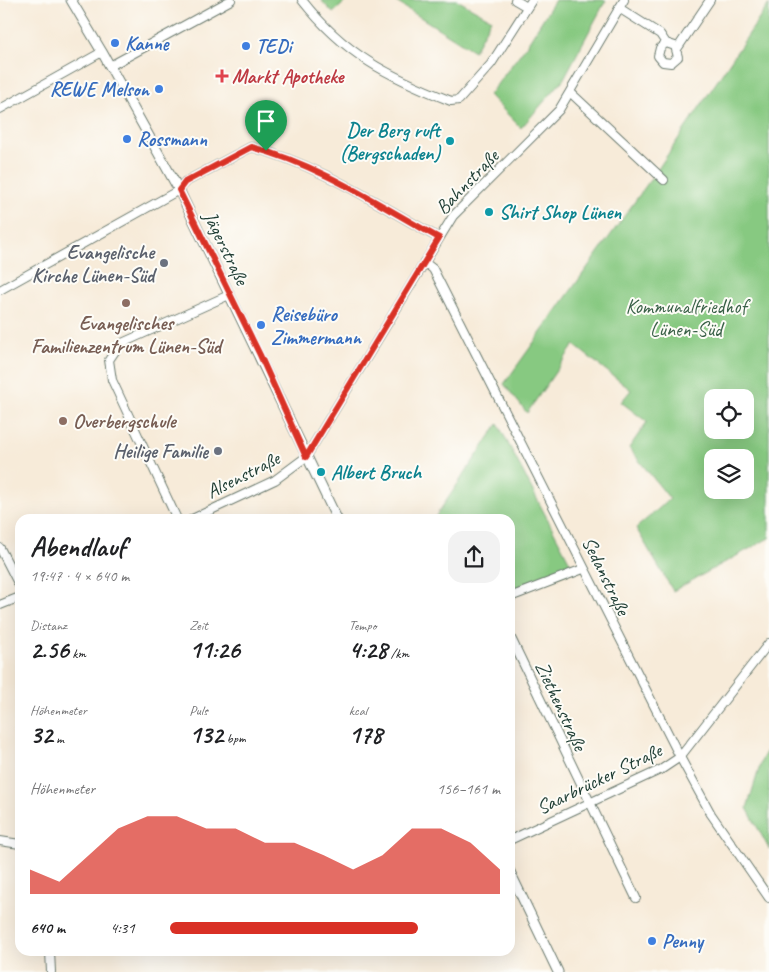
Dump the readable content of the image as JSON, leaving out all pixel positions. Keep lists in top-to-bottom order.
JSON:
{
  "streets": {
    "street": [
      "Bahnstraße",
      "Jägerstraße",
      "Alsenstraße",
      "Sedanstraße",
      "Ziethenstraße",
      "Saarbrücker Straße"
    ]
  },
  "crossings": [
    ["Bahnstraße", "Jägerstraße"],
    ["Bahnstraße", "Alsenstraße"],
    ["Bahnstraße", "Sedanstraße"],
    ["Jägerstraße", "Alsenstraße"],
    ["Sedanstraße", "Saarbrücker Straße"],
    ["Ziethenstraße", "Saarbrücker Straße"]
  ],
  "parks": ["Kommunalfriedhof Lünen-Süd"],
  "places": {
    "other": [
      "Kanne",
      "TEDi",
      "REWE Melson",
      "Rossmann",
      "Der Berg ruft (Bergschaden)",
      "Shirt Shop Lünen",
      "Evangelische Kirche Lünen-Süd",
      "Evangelisches Familienzentrum Lünen-Süd",
      "Reisebüro Zimmermann",
      "Overbergschule",
      "Heilige Familie",
      "Albert Bruch",
      "Penny"
    ],
    "health": ["Markt Apotheke"]
  },
  "page": {
    "heading": ["Abendlauf", "19:47 · 4 × 640 m"],
    "stats": [
      ["Distanz", "2.56 km"],
      ["Zeit", "11:26"],
      ["Tempo", "4:28 /km"],
      ["Höhenmeter", "32 m"],
      ["Puls", "132 bpm"],
      ["kcal", "178"]
    ],
    "chart": ["Höhenmeter", "156–161 m"],
    "list": [
      {
        "name": "640 m",
        "note": "4:31"
      }
    ]
  }
}
